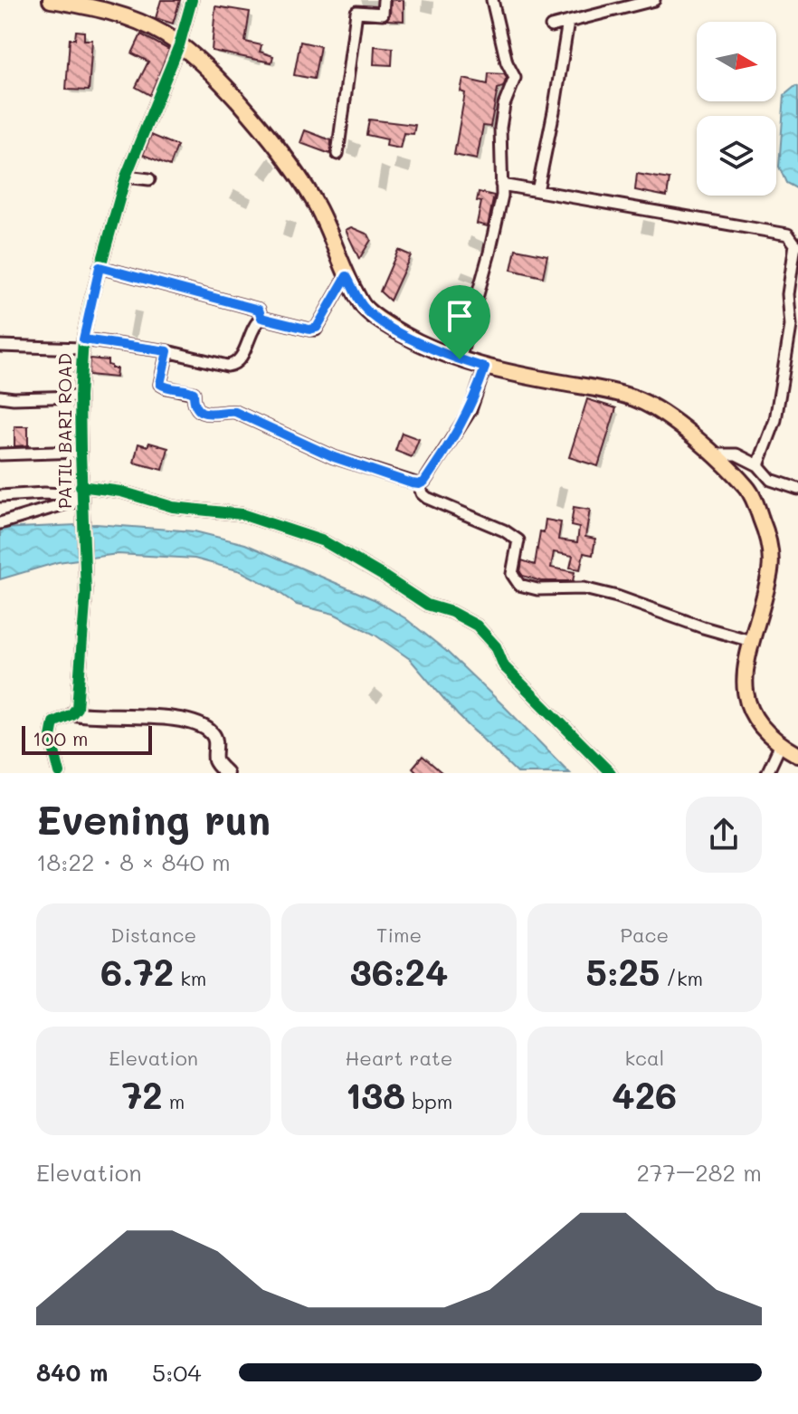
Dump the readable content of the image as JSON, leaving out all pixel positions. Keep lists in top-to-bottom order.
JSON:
{
  "streets": {
    "street": ["PATIL BARI ROAD"]
  },
  "scale_bar": "100 m",
  "north": "right",
  "page": {
    "scale": "100 m",
    "heading": ["Evening run", "18:22 · 8 × 840 m"],
    "stats": [
      ["Distance", "6.72 km"],
      ["Time", "36:24"],
      ["Pace", "5:25 /km"],
      ["Elevation", "72 m"],
      ["Heart rate", "138 bpm"],
      ["kcal", "426"]
    ],
    "chart": ["Elevation", "277–282 m"],
    "list": [
      {
        "name": "840 m",
        "note": "5:04"
      }
    ]
  }
}
